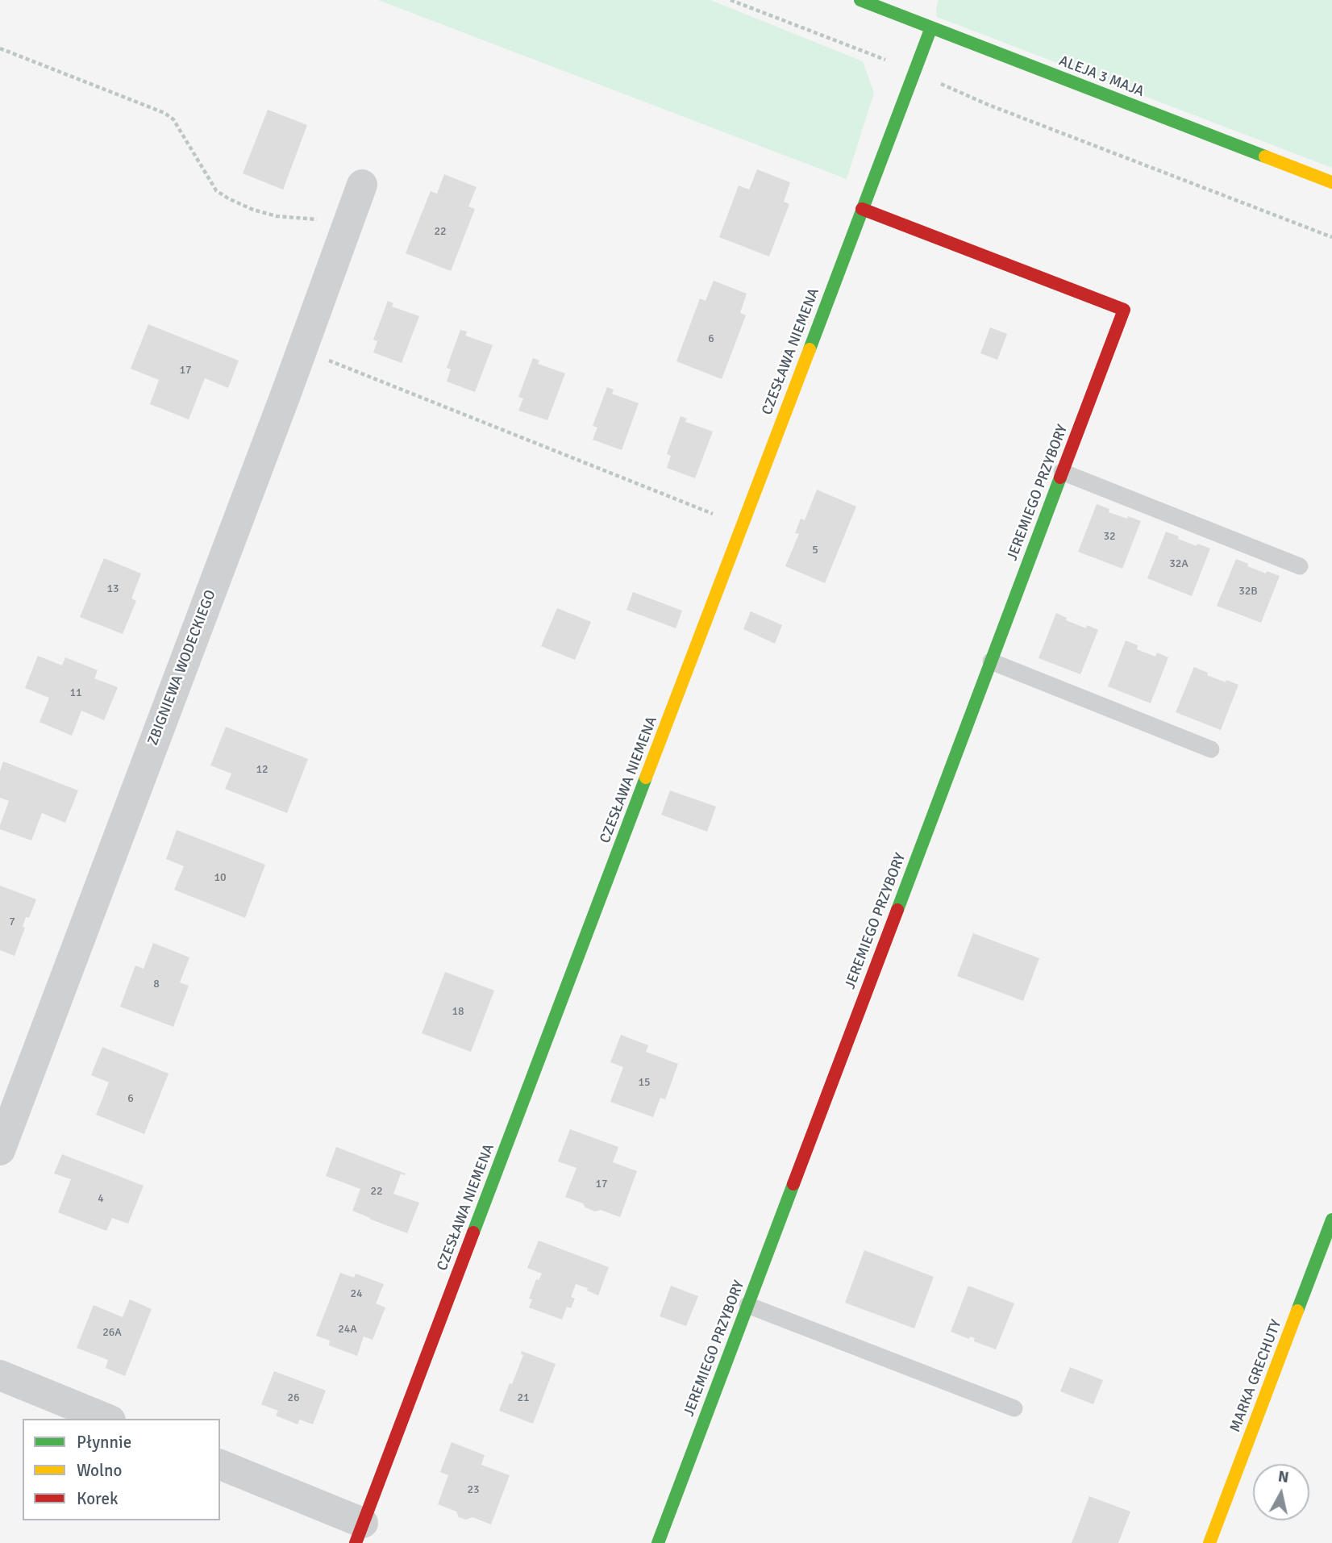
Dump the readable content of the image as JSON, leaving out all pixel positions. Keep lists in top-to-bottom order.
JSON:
{
  "streets": {
    "street": [
      "ALEJA 3 MAJA",
      "CZESŁAWA NIEMENA",
      "JEREMIEGO PRZYBORY",
      "ZBIGNIEWA WODECKIEGO",
      "MARKA GRECHUTY"
    ]
  },
  "crossings": [
    ["ALEJA 3 MAJA", "CZESŁAWA NIEMENA"],
    ["CZESŁAWA NIEMENA", "JEREMIEGO PRZYBORY"]
  ],
  "house_numbers": [
    "22",
    "6",
    "17",
    "32",
    "5",
    "32A",
    "13",
    "32B",
    "11",
    "12",
    "10",
    "7",
    "8",
    "18",
    "15",
    "6",
    "17",
    "22",
    "4",
    "24",
    "24A",
    "26A",
    "26",
    "21",
    "23"
  ],
  "legend": ["Płynnie", "Wolno", "Korek"],
  "north": "top"
}
